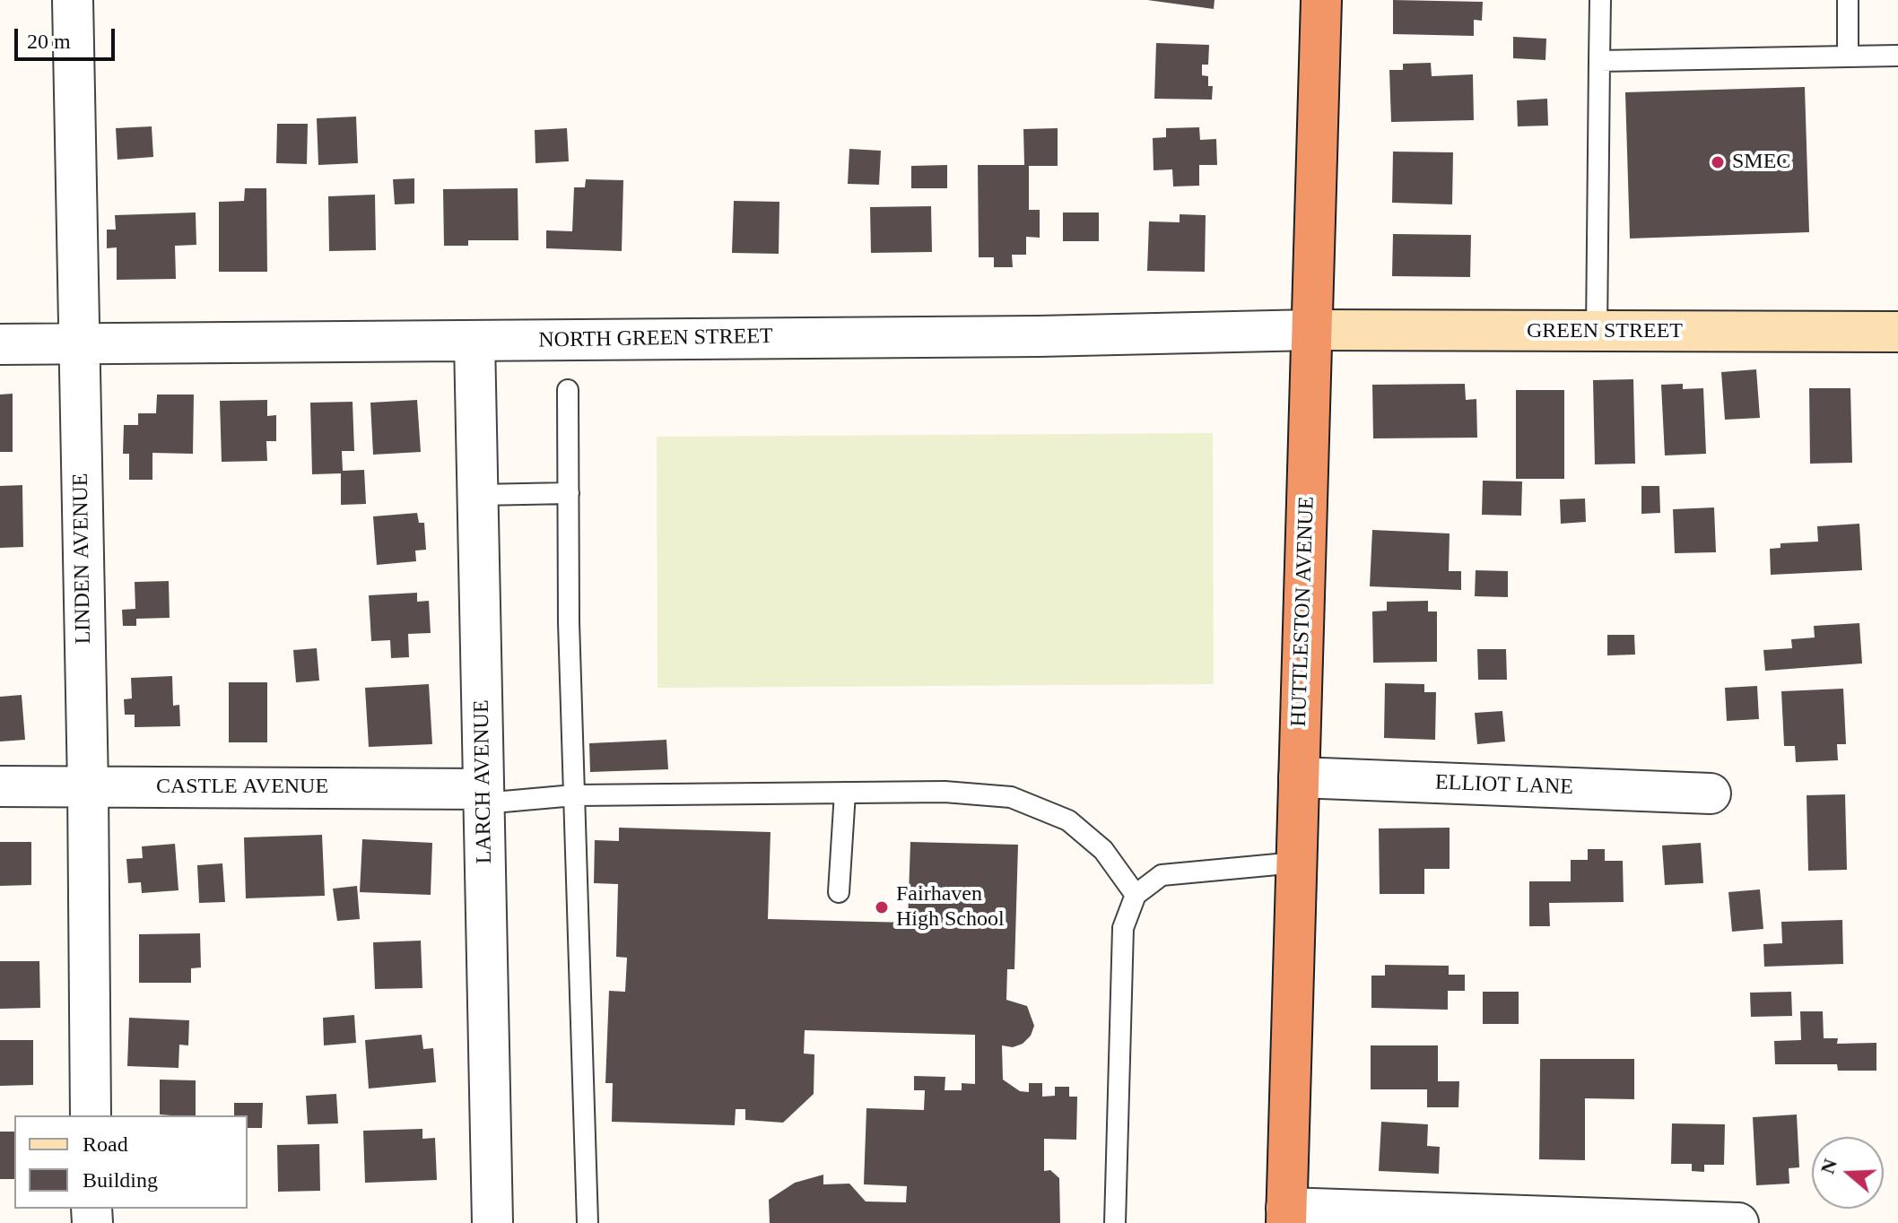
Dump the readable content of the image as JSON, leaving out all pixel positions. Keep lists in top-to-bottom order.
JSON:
{
  "streets": {
    "highway": ["HUTTLESTON AVENUE"],
    "main road": ["GREEN STREET"],
    "street": [
      "NORTH GREEN STREET",
      "LINDEN AVENUE",
      "LARCH AVENUE",
      "ELLIOT LANE",
      "CASTLE AVENUE"
    ]
  },
  "crossings": [
    ["GREEN STREET", "NORTH GREEN STREET"],
    ["GREEN STREET", "HUTTLESTON AVENUE"],
    ["NORTH GREEN STREET", "LINDEN AVENUE"],
    ["NORTH GREEN STREET", "HUTTLESTON AVENUE"],
    ["NORTH GREEN STREET", "LARCH AVENUE"],
    ["LINDEN AVENUE", "CASTLE AVENUE"],
    ["HUTTLESTON AVENUE", "ELLIOT LANE"],
    ["LARCH AVENUE", "CASTLE AVENUE"]
  ],
  "places": ["SMEC", "Fairhaven High School"],
  "legend": ["Road", "Building"],
  "scale_bar": "20 m",
  "north": "left"
}
